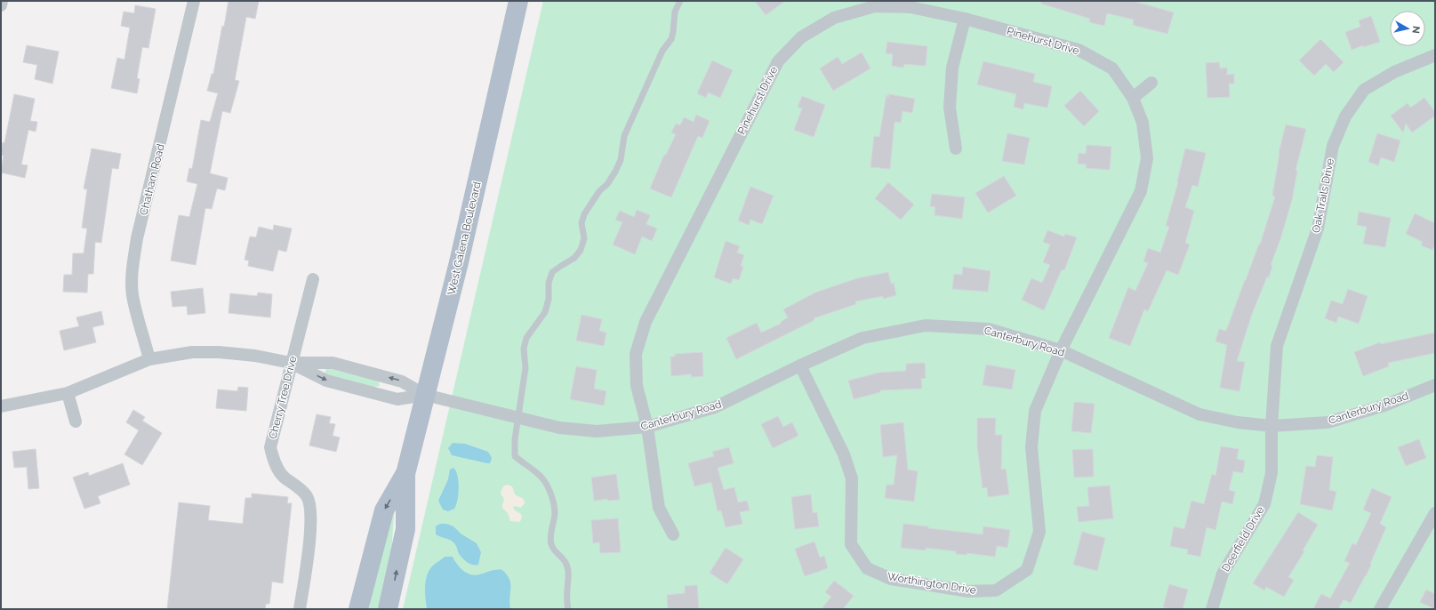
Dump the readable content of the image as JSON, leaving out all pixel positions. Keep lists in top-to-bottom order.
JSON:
{
  "streets": {
    "main road": ["West Galena Boulevard"],
    "street": [
      "Pinehurst Drive",
      "Chatham Road",
      "Oak Trails Drive",
      "Canterbury Road",
      "Cherry Tree Drive",
      "Deerfield Drive",
      "Worthington Drive"
    ]
  },
  "crossings": [
    ["Pinehurst Drive", "Canterbury Road"],
    ["Pinehurst Drive", "Worthington Drive"],
    ["Oak Trails Drive", "Canterbury Road"],
    ["Oak Trails Drive", "Deerfield Drive"],
    ["West Galena Boulevard", "Canterbury Road"],
    ["Canterbury Road", "Deerfield Drive"],
    ["Canterbury Road", "Worthington Drive"]
  ],
  "north": "right"
}
